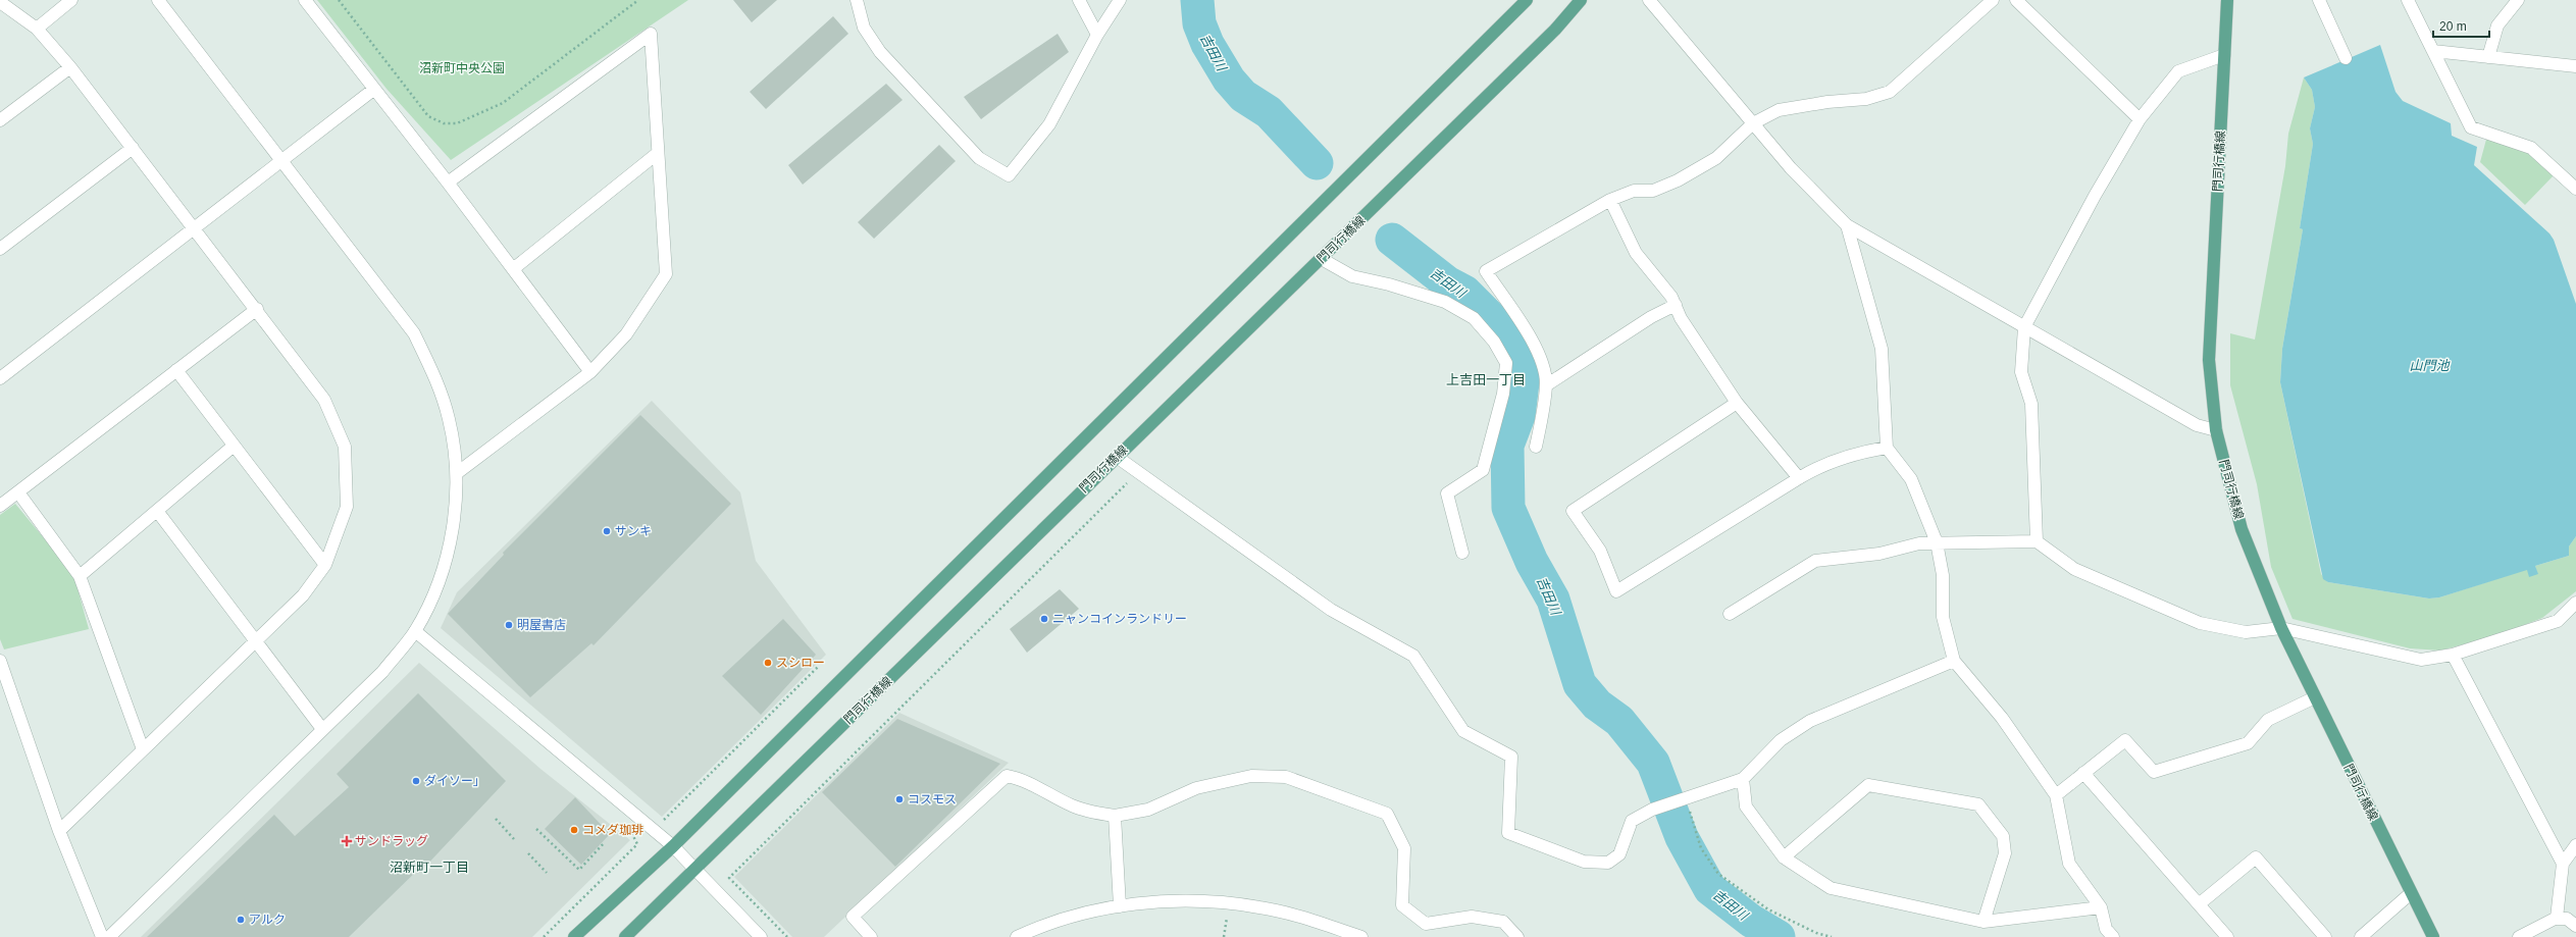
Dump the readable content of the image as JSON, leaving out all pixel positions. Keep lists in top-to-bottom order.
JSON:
{
  "streets": {
    "main road": ["門司行橋線"]
  },
  "districts": ["上吉田一丁目", "沼新町一丁目"],
  "water": ["吉田川", "山門池"],
  "parks": ["沼新町中央公園"],
  "places": {
    "other": [
      "サンキ",
      "ニャンコインランドリー",
      "明屋書店",
      "スシロー",
      "ダイソー」",
      "コスモス",
      "コメダ珈琲",
      "アルク"
    ],
    "health": ["サンドラッグ"]
  },
  "scale_bar": "20 m"
}
